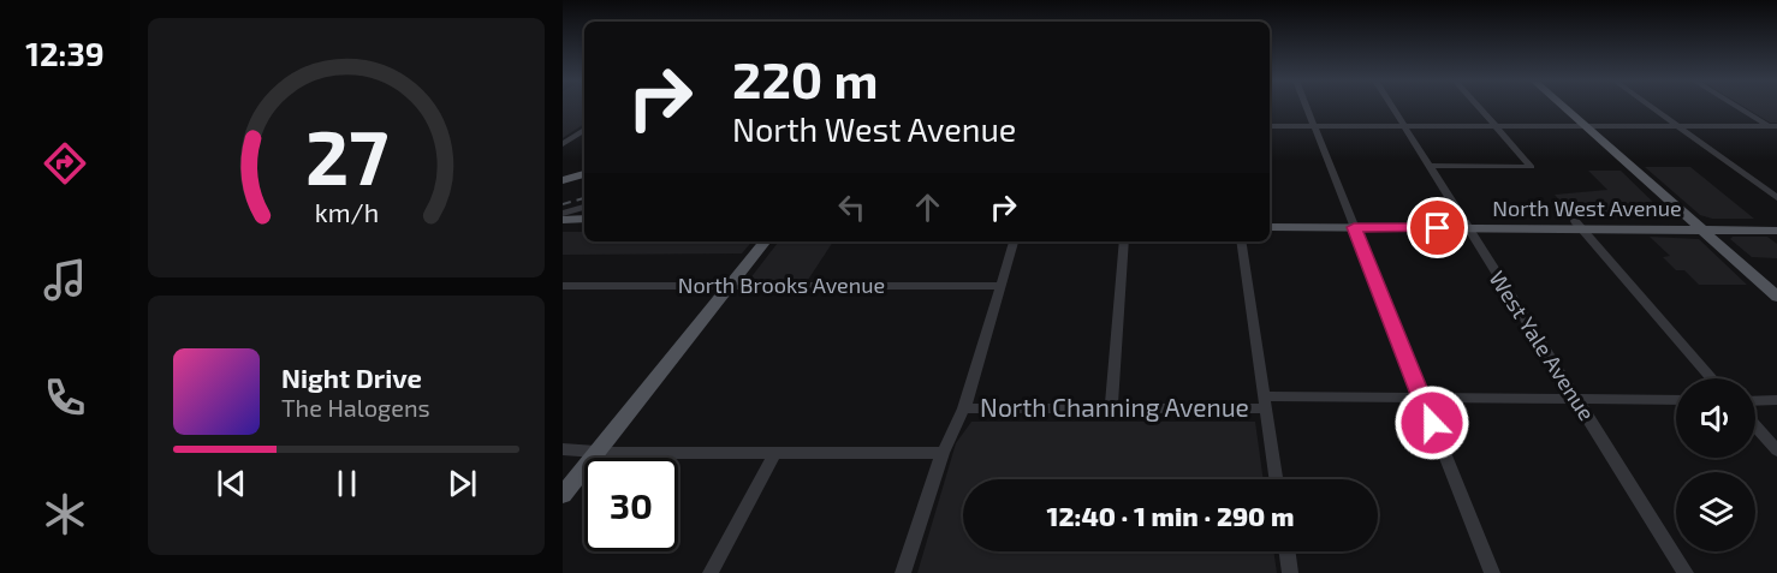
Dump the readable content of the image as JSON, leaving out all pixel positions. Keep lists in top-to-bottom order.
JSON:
{
  "streets": {
    "main road": ["North West Avenue"],
    "street": ["North Brooks Avenue", "West Yale Avenue", "North Channing Avenue"]
  },
  "crossings": [
    ["North West Avenue", "West Yale Avenue"],
    ["West Yale Avenue", "North Channing Avenue"]
  ],
  "page": {
    "tabs": "12:39",
    "turn": ["220 m", "North West Avenue"],
    "song": ["Night Drive", "The Halogens"],
    "limit": "30",
    "trip": "12:40 · 1 min · 290 m",
    "gauge": ["27", "km/h"]
  }
}
